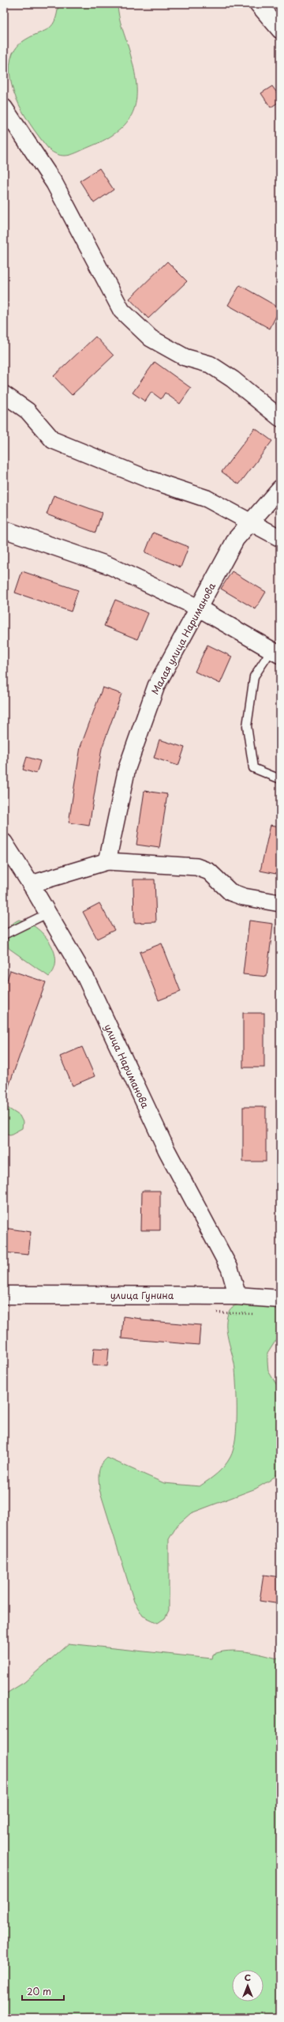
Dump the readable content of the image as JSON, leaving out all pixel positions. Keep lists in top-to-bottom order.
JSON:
{
  "streets": {
    "main road": ["улица Гунина"],
    "street": ["Малая улица Нариманова", "улица Нариманова"]
  },
  "crossings": [
    ["улица Нариманова", "улица Гунина"]
  ],
  "scale_bar": "20 m",
  "north": "top"
}
